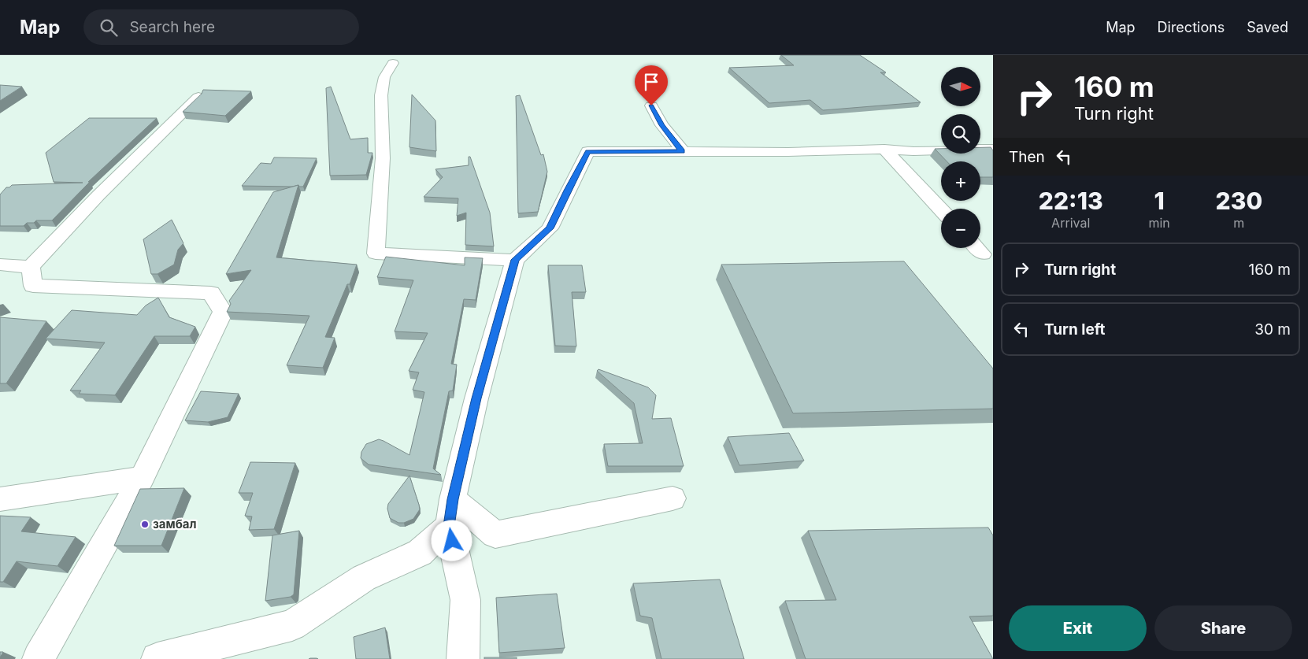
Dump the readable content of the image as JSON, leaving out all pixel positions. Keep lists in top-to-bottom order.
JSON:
{
  "places": ["замбал"],
  "north": "right",
  "page": {
    "header": "Map",
    "search": "Search here",
    "nav": ["Map", "Directions", "Saved"],
    "turn": ["160 m", "Turn right"],
    "map_buttons": ["+", "−"],
    "then": "Then",
    "eta": [
      "22:13",
      "Arrival",
      "1",
      "min",
      "230",
      "m"
    ],
    "list": [
      {
        "name": "Turn right",
        "value": "160 m"
      },
      {
        "name": "Turn left",
        "value": "30 m"
      }
    ],
    "buttons": ["Exit", "Share"]
  }
}
